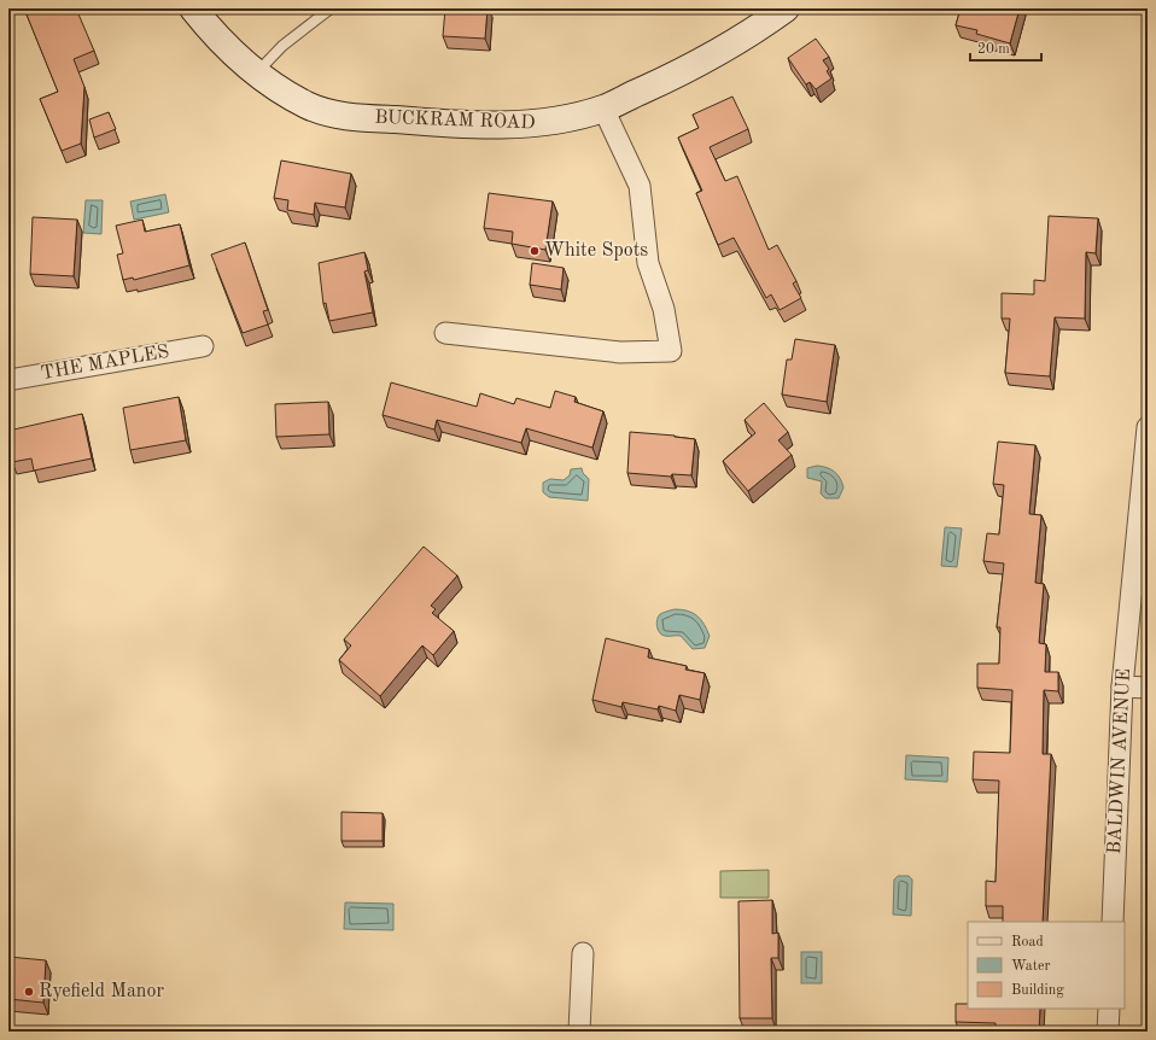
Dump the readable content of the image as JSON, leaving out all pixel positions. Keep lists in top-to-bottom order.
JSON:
{
  "streets": {
    "main road": ["BUCKRAM ROAD"],
    "street": ["THE MAPLES", "BALDWIN AVENUE"]
  },
  "places": ["White Spots", "Ryefield Manor"],
  "legend": ["Road", "Water", "Building"],
  "scale_bar": "20 m"
}
